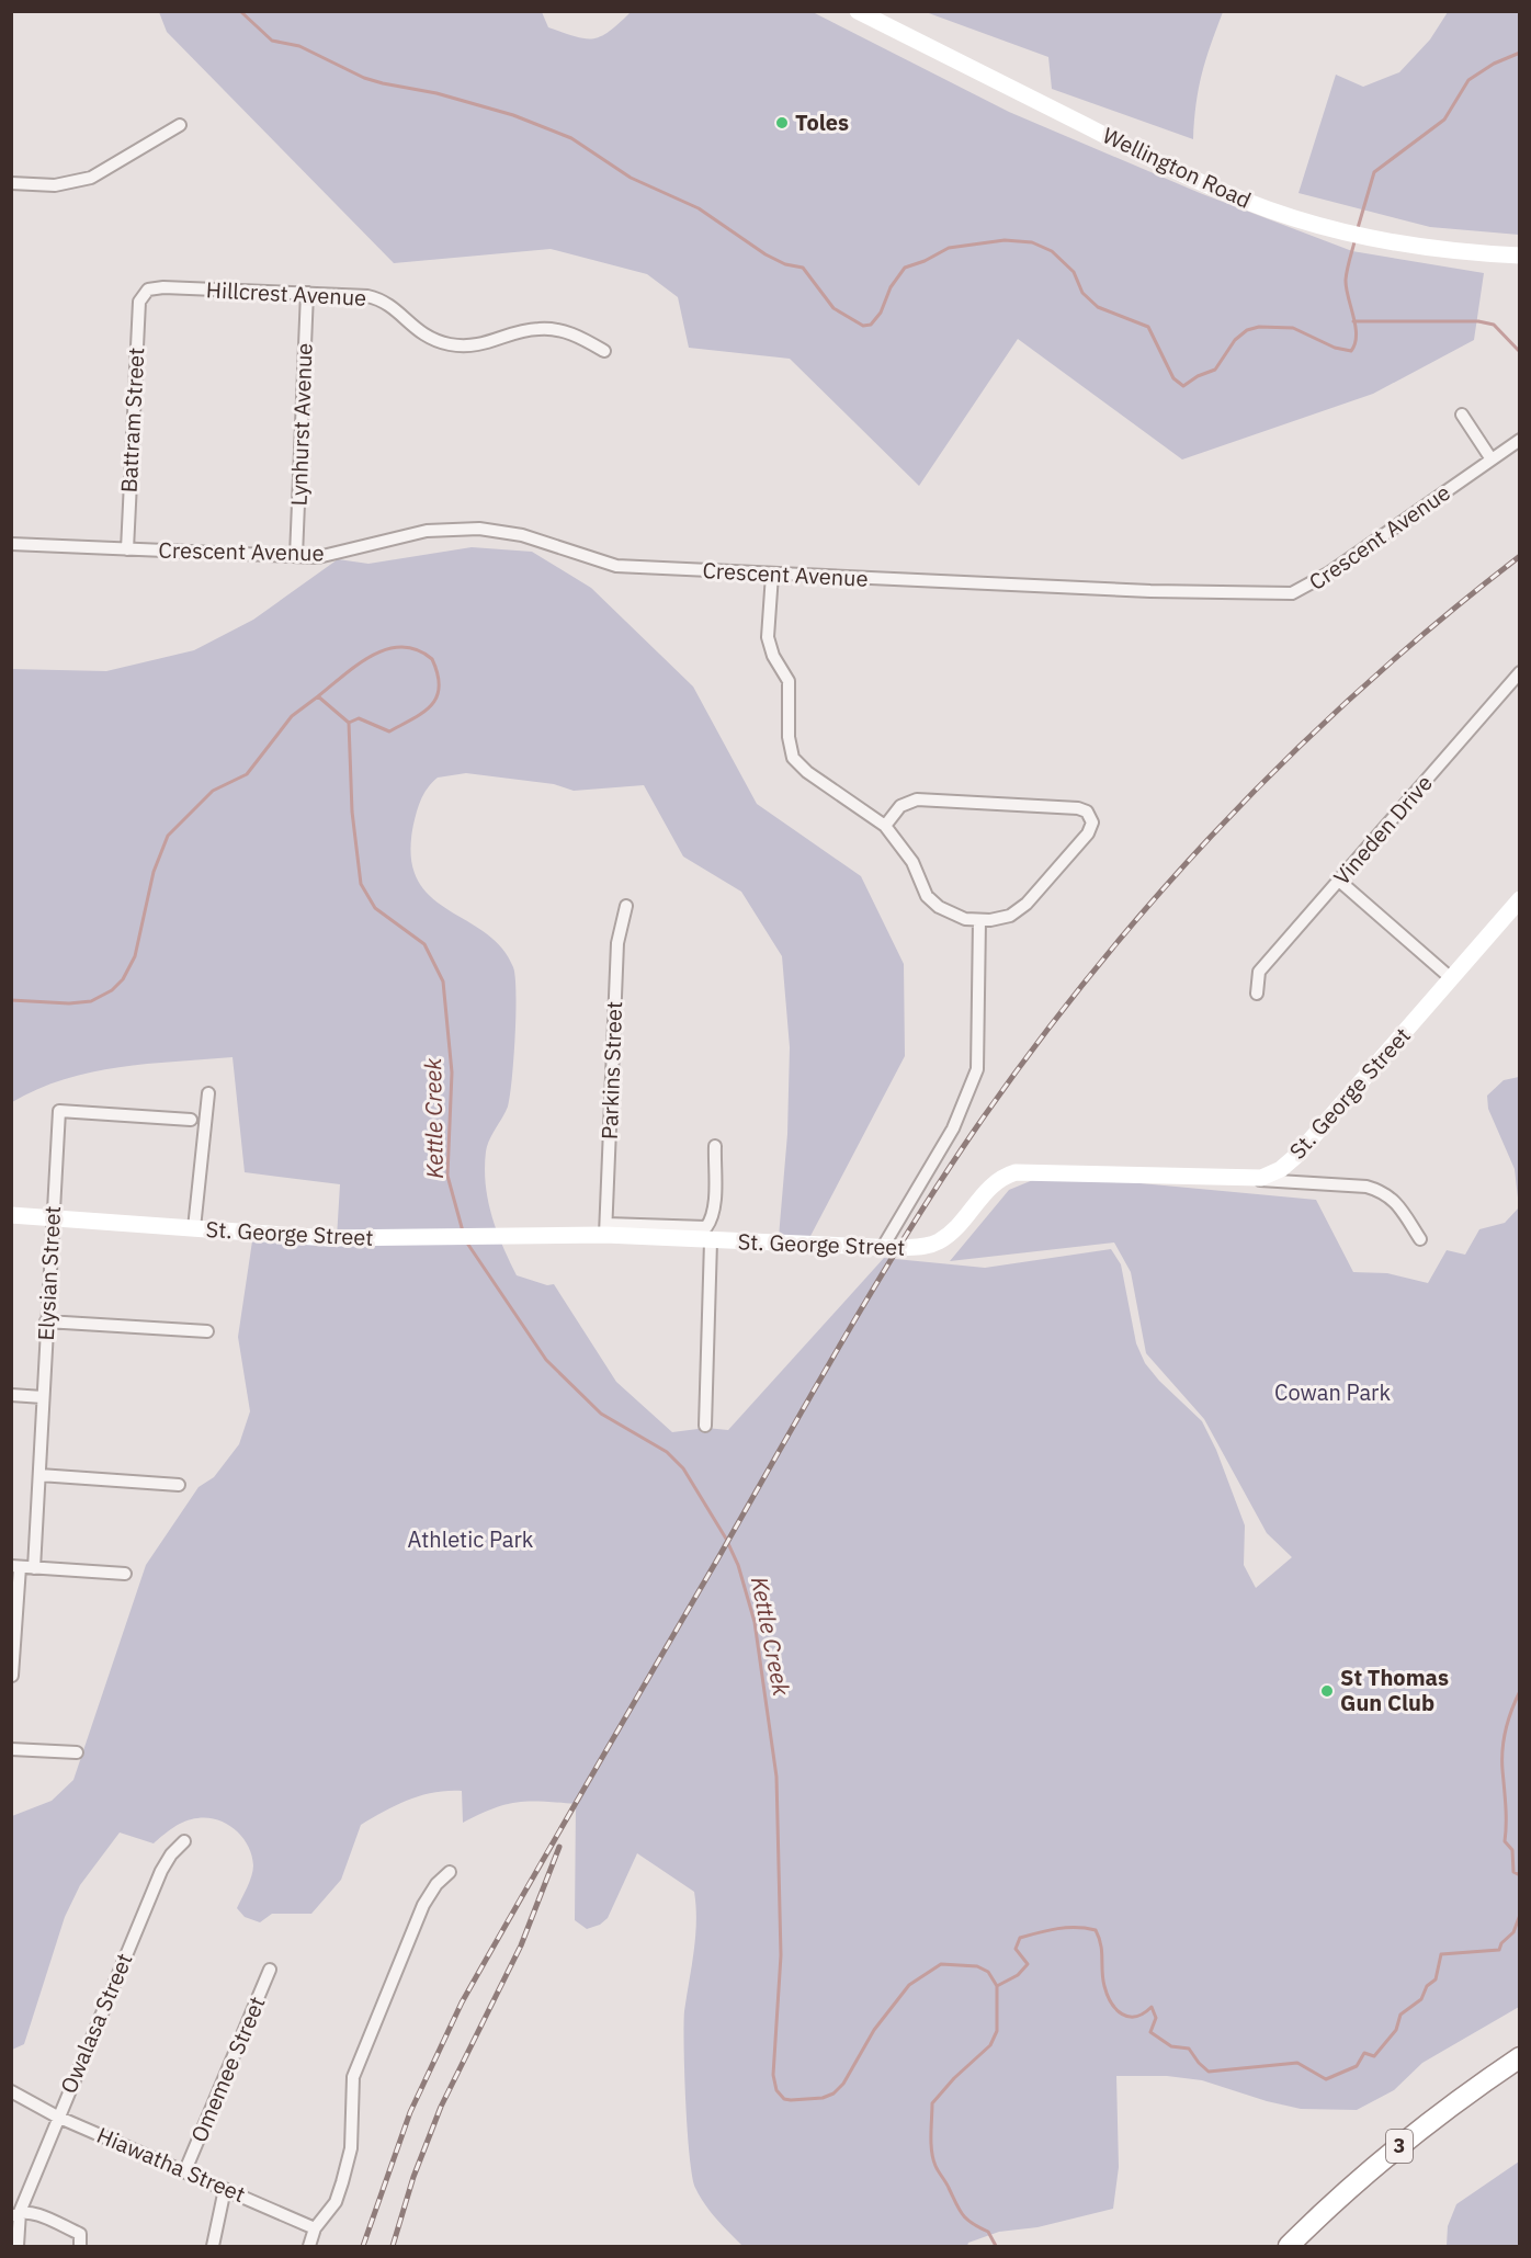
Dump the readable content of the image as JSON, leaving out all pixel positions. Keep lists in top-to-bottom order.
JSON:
{
  "streets": {
    "highway": ["3"],
    "street": [
      "Wellington Road",
      "Hillcrest Avenue",
      "Battram Street",
      "Lynhurst Avenue",
      "Crescent Avenue",
      "Vineden Drive",
      "Parkins Street",
      "St. George Street",
      "Elysian Street",
      "Owalasa Street",
      "Omemee Street",
      "Hiawatha Street"
    ]
  },
  "crossings": [
    ["Hillcrest Avenue", "Battram Street"],
    ["Hillcrest Avenue", "Lynhurst Avenue"],
    ["Battram Street", "Crescent Avenue"],
    ["Lynhurst Avenue", "Crescent Avenue"],
    ["Parkins Street", "St. George Street"],
    ["St. George Street", "Elysian Street"],
    ["Owalasa Street", "Hiawatha Street"],
    ["Omemee Street", "Hiawatha Street"]
  ],
  "water": ["Kettle Creek"],
  "parks": ["Cowan Park", "Athletic Park"],
  "places": ["Toles", "St Thomas Gun Club"]
}
